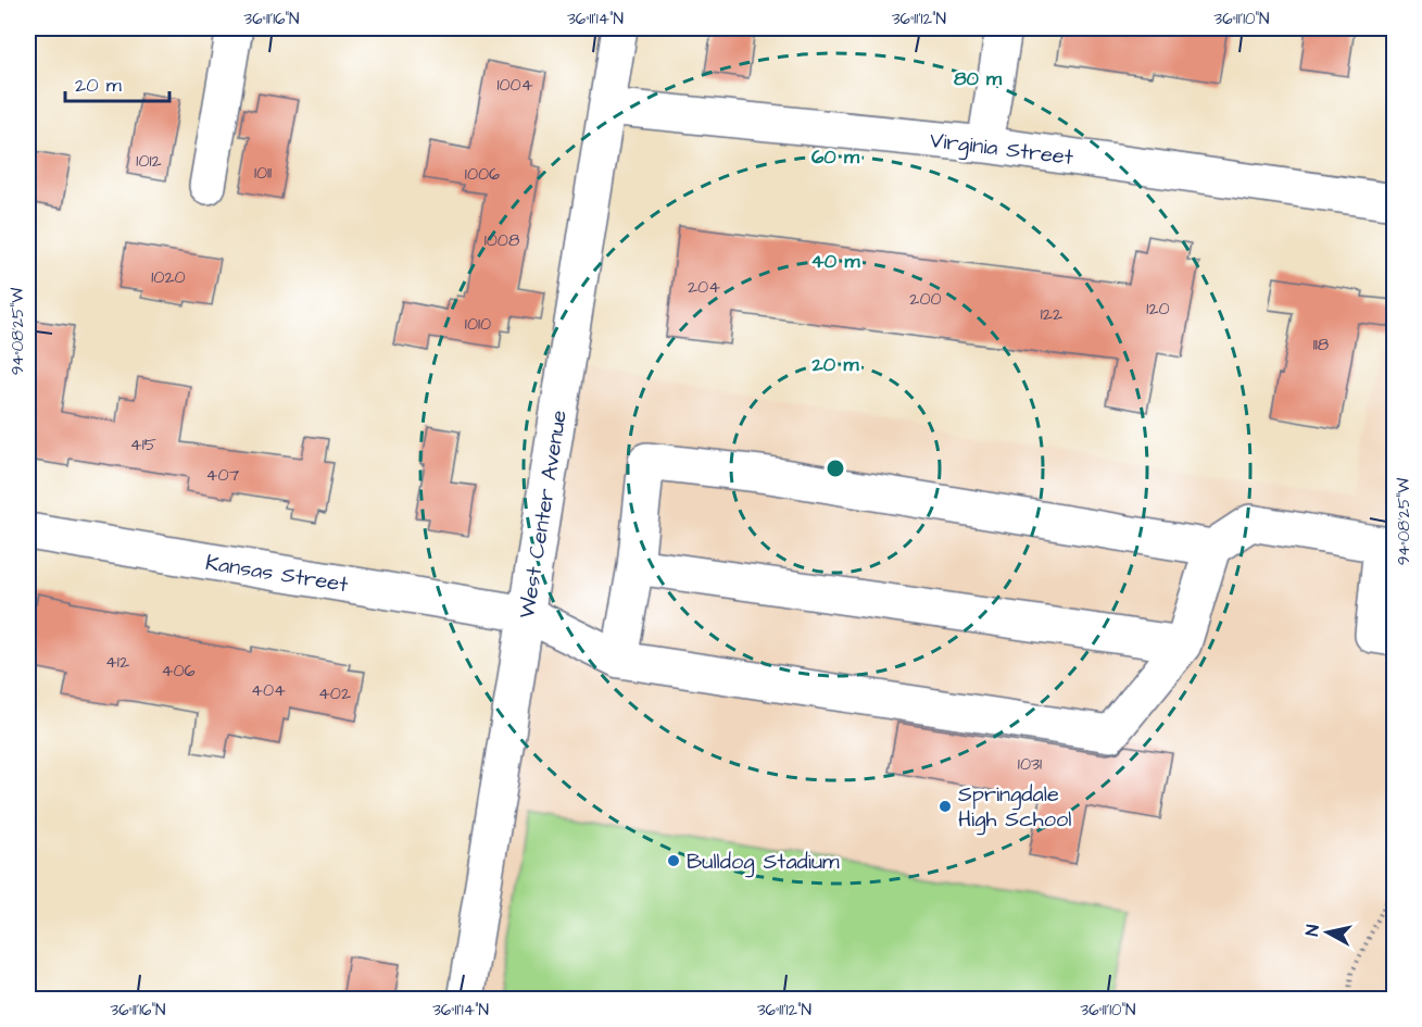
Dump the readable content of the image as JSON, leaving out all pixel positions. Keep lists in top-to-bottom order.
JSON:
{
  "streets": {
    "street": ["Virginia Street", "West Center Avenue", "Kansas Street"]
  },
  "crossings": [
    ["Virginia Street", "West Center Avenue"],
    ["West Center Avenue", "Kansas Street"]
  ],
  "places": ["Springdale High School", "Bulldog Stadium"],
  "house_numbers": [
    "1004",
    "1012",
    "1011",
    "1006",
    "1008",
    "1020",
    "204",
    "200",
    "120",
    "122",
    "1010",
    "118",
    "415",
    "407",
    "412",
    "406",
    "404",
    "402",
    "1031"
  ],
  "scale_bar": "20 m",
  "north": "left",
  "coordinates": [
    "36°11'16\"N",
    "36°11'14\"N",
    "36°11'12\"N",
    "36°11'10\"N",
    "94°08'25\"W"
  ],
  "rings": [
    "80 m",
    "60 m",
    "40 m",
    "20 m"
  ]
}
